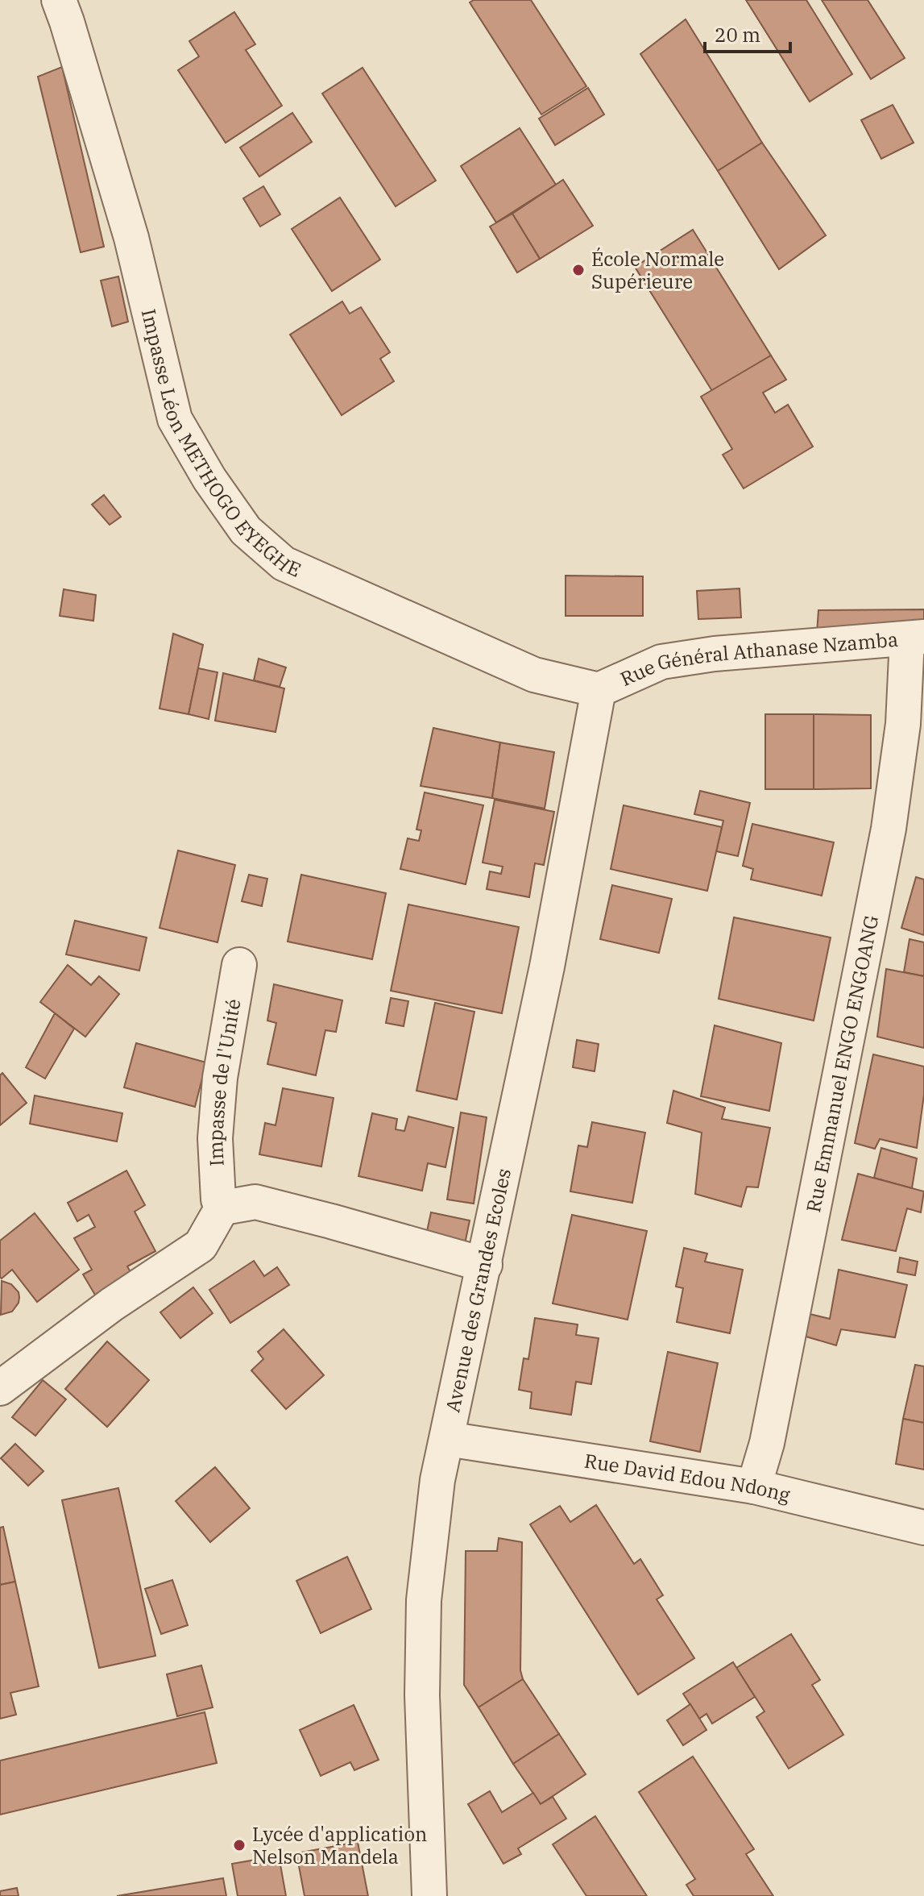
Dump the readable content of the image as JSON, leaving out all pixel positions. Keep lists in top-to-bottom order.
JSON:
{
  "streets": {
    "street": [
      "Impasse Léon METHOGO EYEGHE",
      "Rue Général Athanase Nzamba",
      "Rue Emmanuel ENGO ENGOANG",
      "Impasse de l'Unité",
      "Avenue des Grandes Ecoles",
      "Rue David Edou Ndong"
    ]
  },
  "crossings": [
    ["Impasse Léon METHOGO EYEGHE", "Rue Général Athanase Nzamba"],
    ["Impasse Léon METHOGO EYEGHE", "Avenue des Grandes Ecoles"],
    ["Rue Général Athanase Nzamba", "Rue Emmanuel ENGO ENGOANG"],
    ["Rue Général Athanase Nzamba", "Avenue des Grandes Ecoles"],
    ["Rue Emmanuel ENGO ENGOANG", "Rue David Edou Ndong"],
    ["Avenue des Grandes Ecoles", "Rue David Edou Ndong"]
  ],
  "places": ["École Normale Supérieure", "Lycée d'application Nelson Mandela"],
  "scale_bar": "20 m"
}
